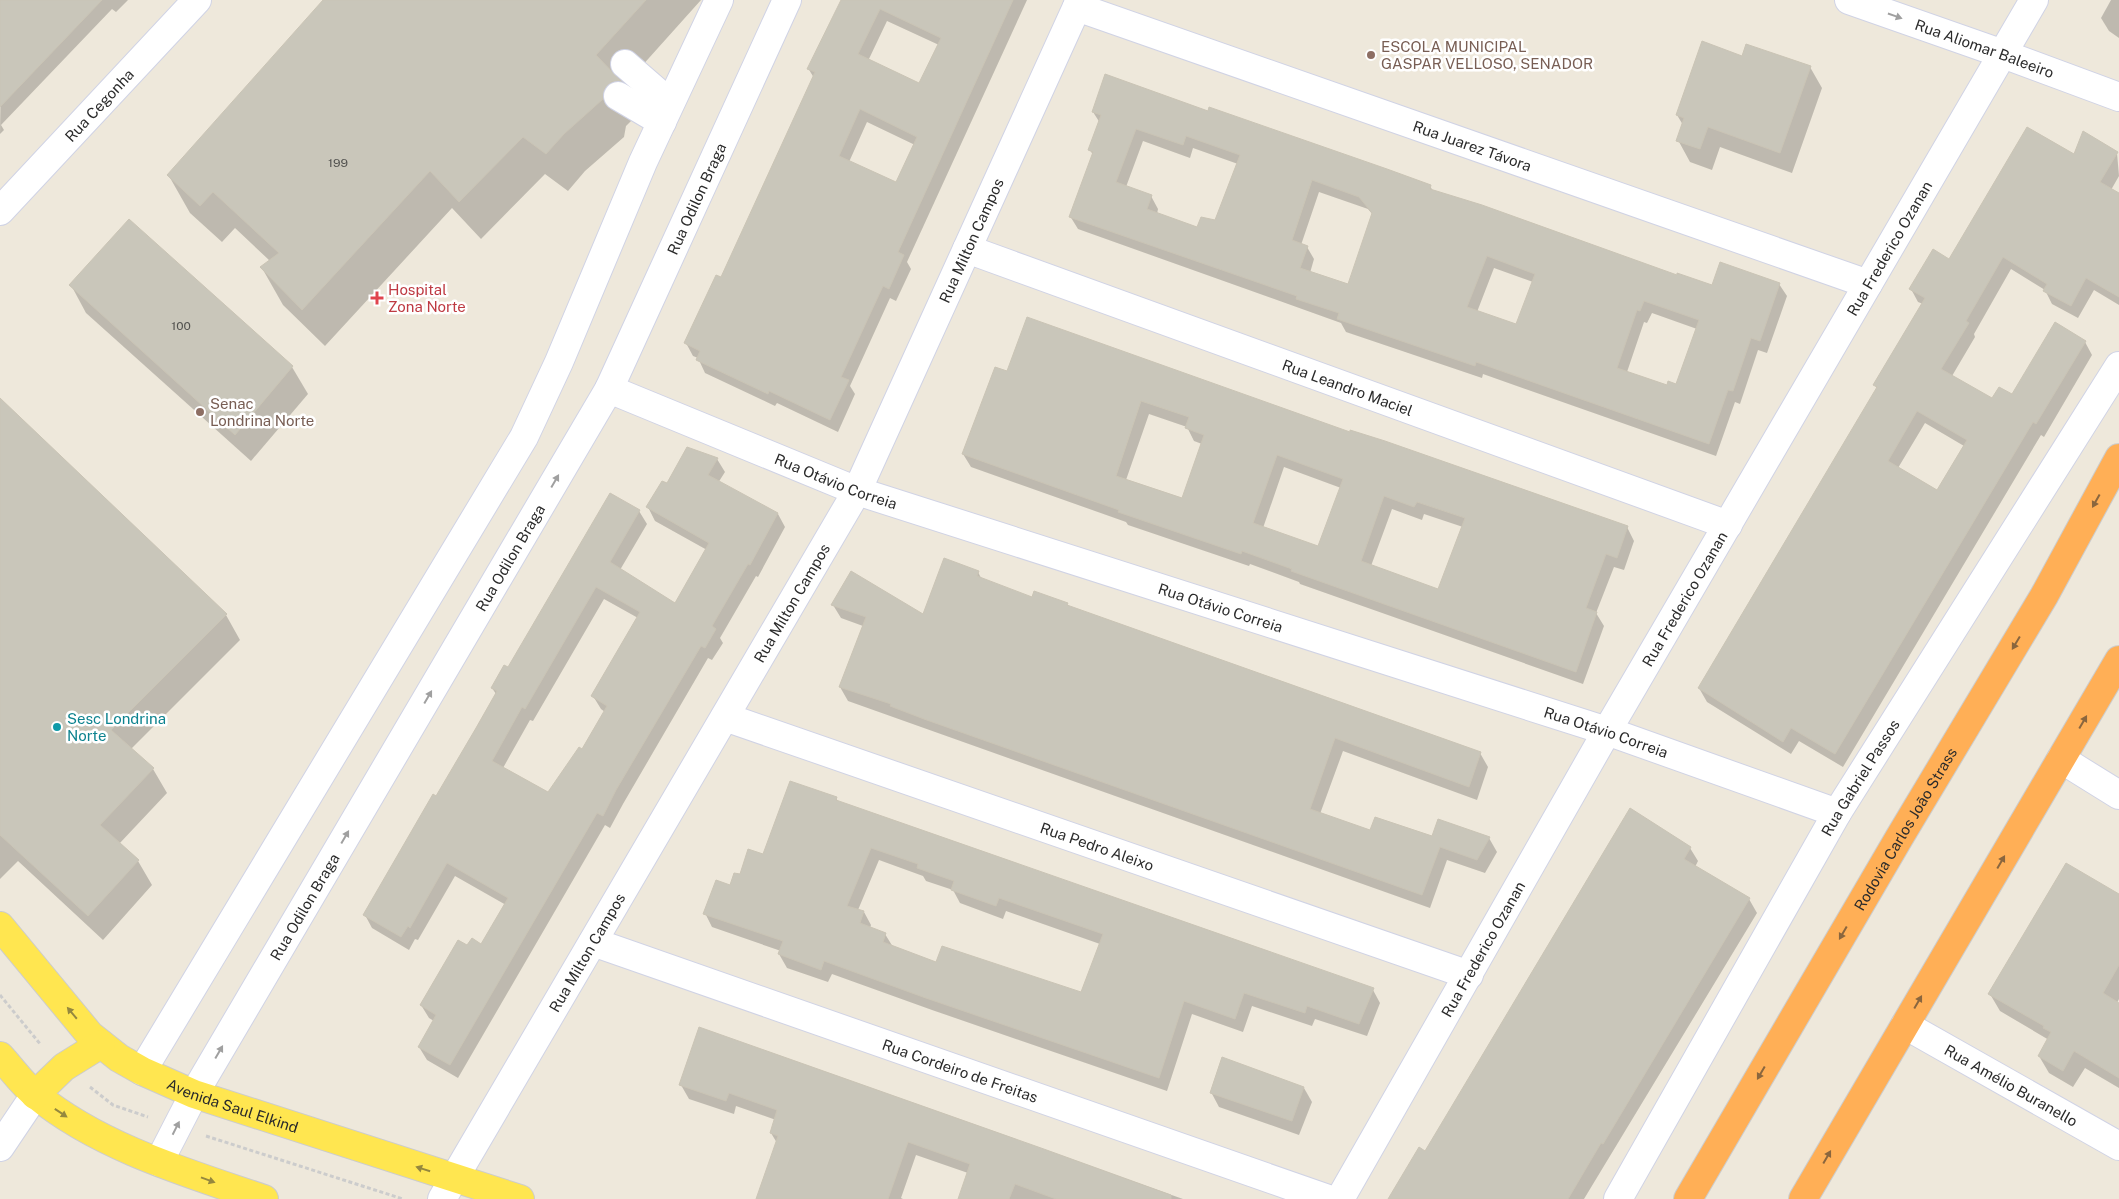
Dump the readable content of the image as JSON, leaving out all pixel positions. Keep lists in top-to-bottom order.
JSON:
{
  "streets": {
    "highway": ["Rodovia Carlos João Strass"],
    "main road": ["Avenida Saul Elkind"],
    "street": [
      "Rua Aliomar Baleeiro",
      "Rua Cegonha",
      "Rua Juarez Távora",
      "Rua Odilon Braga",
      "Rua Milton Campos",
      "Rua Frederico Ozanan",
      "Rua Leandro Maciel",
      "Rua Otávio Correia",
      "Rua Gabriel Passos",
      "Rua Pedro Aleixo",
      "Rua Cordeiro de Freitas",
      "Rua Amélio Buranello"
    ]
  },
  "crossings": [
    ["Rua Aliomar Baleeiro", "Rua Frederico Ozanan"],
    ["Rua Juarez Távora", "Rua Milton Campos"],
    ["Rua Juarez Távora", "Rua Frederico Ozanan"],
    ["Rua Odilon Braga", "Rua Otávio Correia"],
    ["Rua Odilon Braga", "Avenida Saul Elkind"],
    ["Rua Milton Campos", "Rua Leandro Maciel"],
    ["Rua Milton Campos", "Rua Otávio Correia"],
    ["Rua Milton Campos", "Rua Pedro Aleixo"],
    ["Rua Milton Campos", "Rua Cordeiro de Freitas"],
    ["Rua Milton Campos", "Avenida Saul Elkind"],
    ["Rua Frederico Ozanan", "Rua Leandro Maciel"],
    ["Rua Frederico Ozanan", "Rua Otávio Correia"],
    ["Rua Frederico Ozanan", "Rua Pedro Aleixo"],
    ["Rua Otávio Correia", "Rua Gabriel Passos"]
  ],
  "one_way": ["Rua Aliomar Baleeiro"],
  "places": {
    "other": ["ESCOLA MUNICIPAL GASPAR VELLOSO, SENADOR", "Senac Londrina Norte", "Sesc Londrina Norte"],
    "health": ["Hospital Zona Norte"]
  },
  "house_numbers": ["199", "100"]
}
